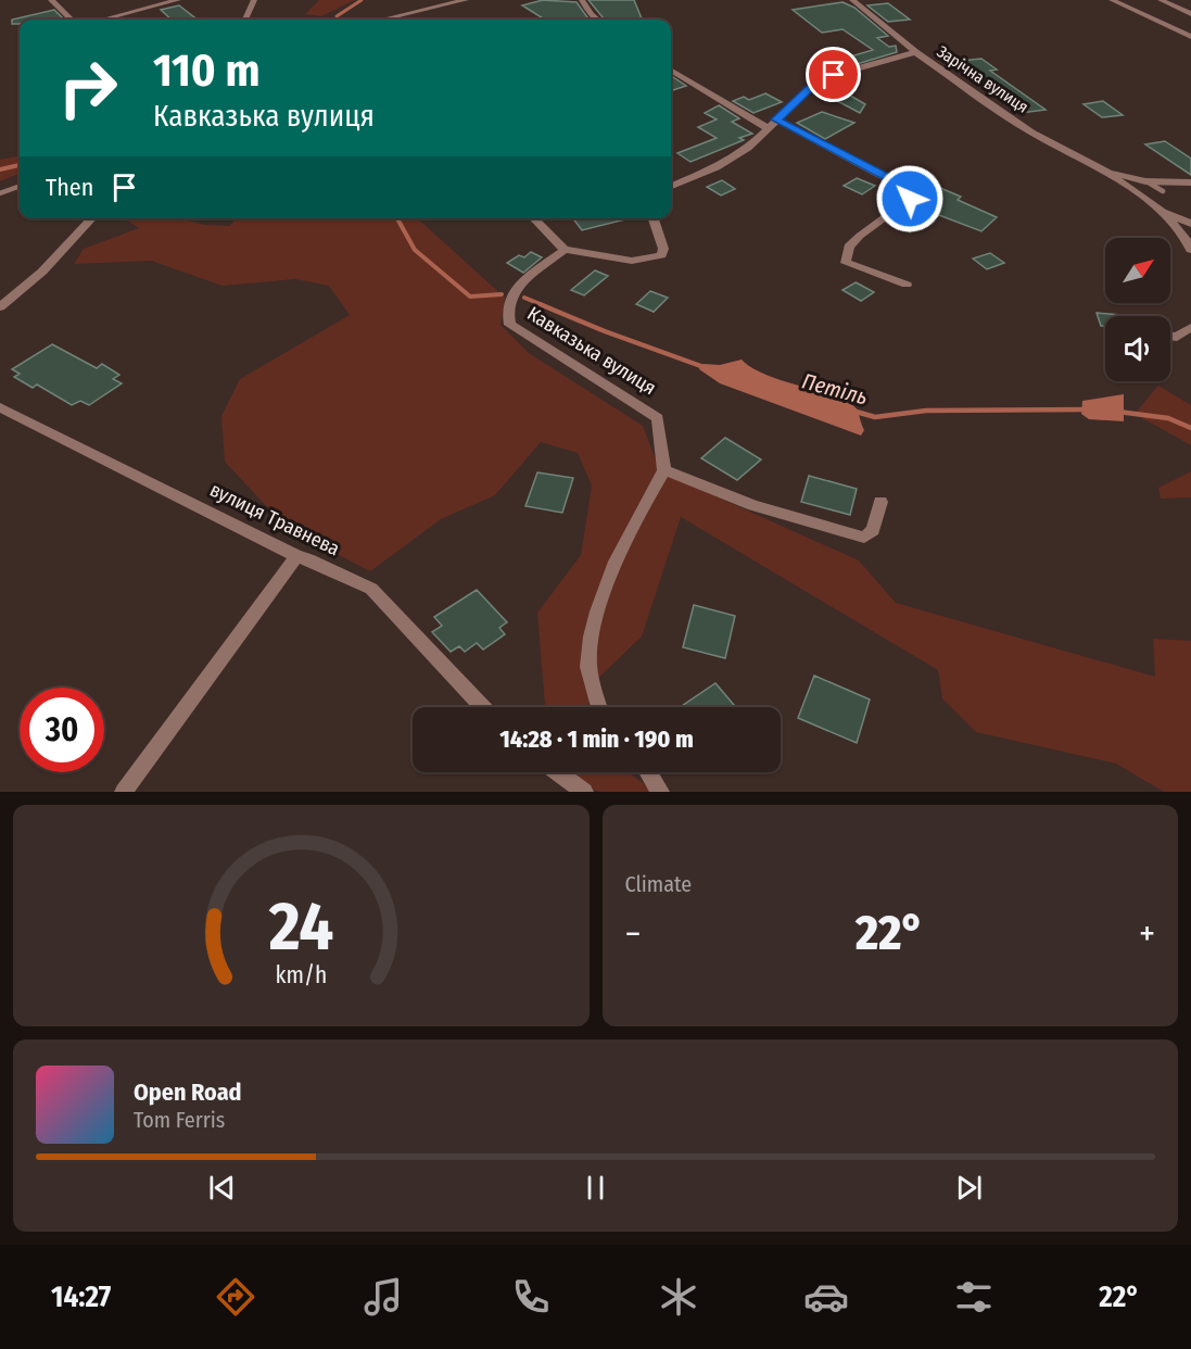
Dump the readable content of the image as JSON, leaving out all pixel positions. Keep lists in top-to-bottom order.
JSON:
{
  "streets": {
    "street": ["Зарічна вулиця", "Кавказька вулиця", "вулиця Травнева"]
  },
  "water": ["Петіль"],
  "north": "top right",
  "page": {
    "turn": ["110 m", "Кавказька вулиця"],
    "then": "Then",
    "limit": "30",
    "trip": "14:28 · 1 min · 190 m",
    "tile": "Climate",
    "heat": ["−", "22°", "+"],
    "song": ["Open Road", "Tom Ferris"],
    "tabs": ["14:27", "22°"],
    "gauge": ["24", "km/h"]
  }
}
